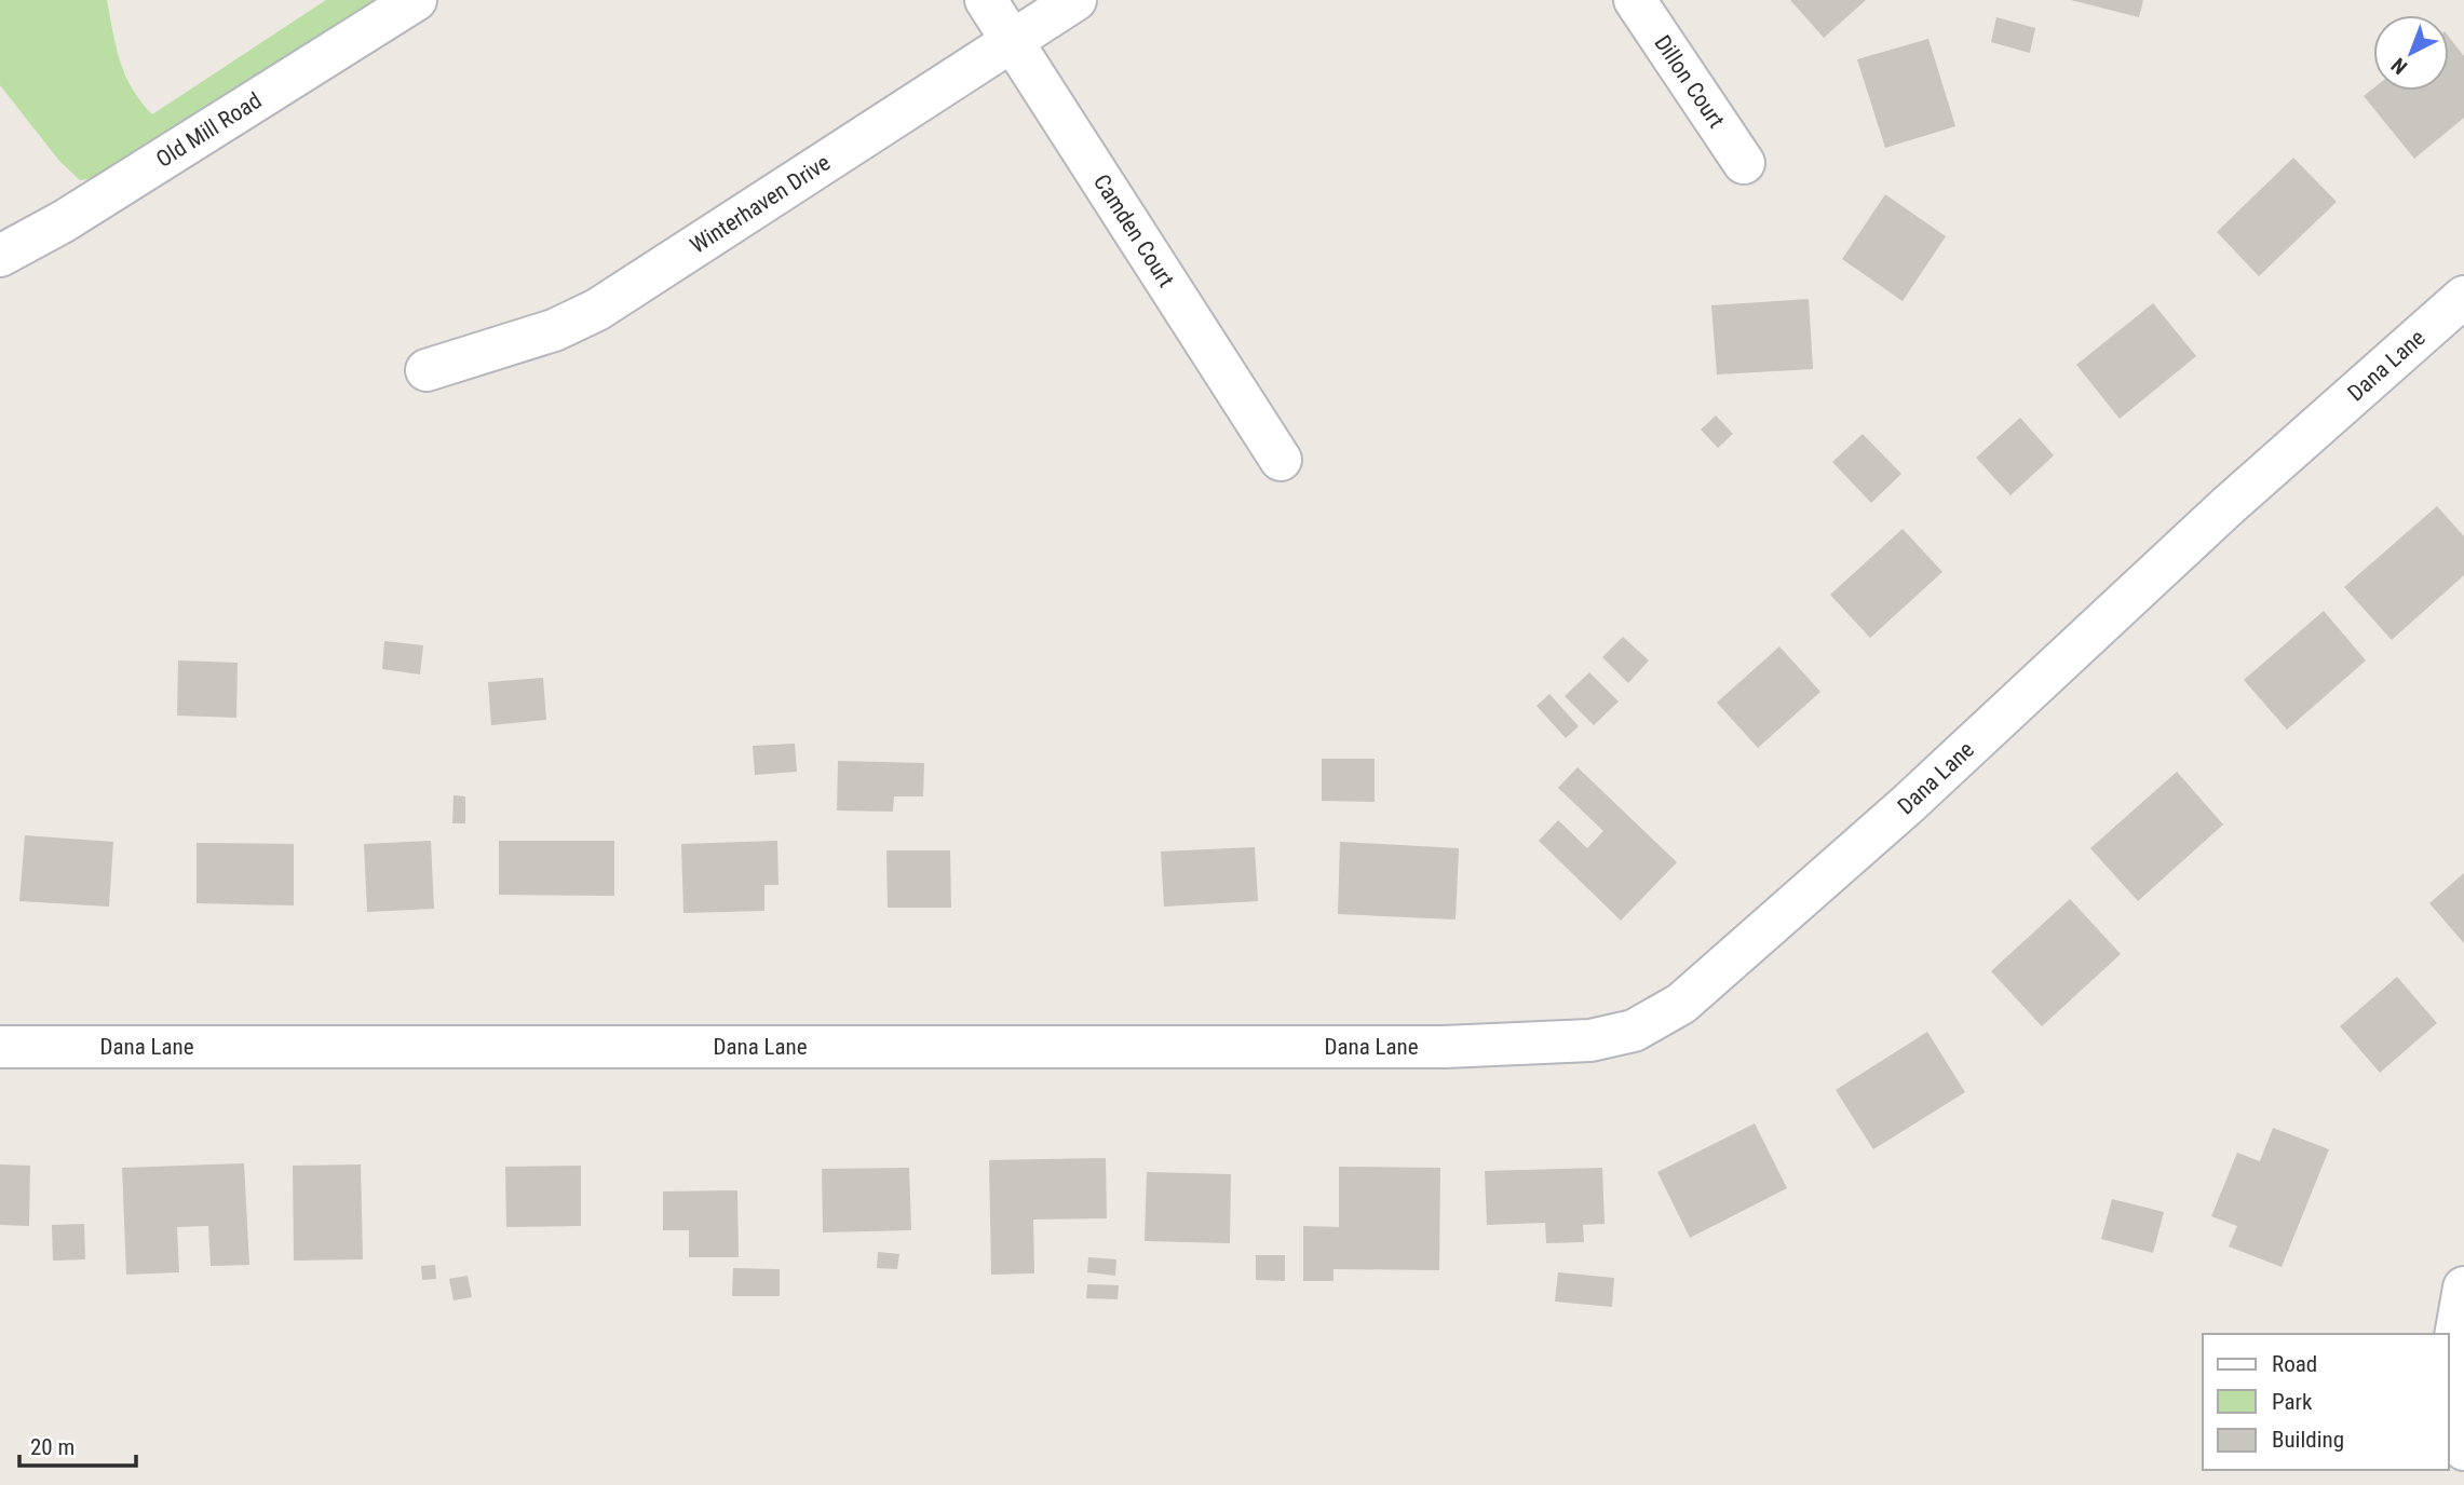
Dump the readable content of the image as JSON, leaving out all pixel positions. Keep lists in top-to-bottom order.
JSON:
{
  "streets": {
    "street": [
      "Dillon Court",
      "Old Mill Road",
      "Winterhaven Drive",
      "Camden Court",
      "Dana Lane"
    ]
  },
  "crossings": [
    ["Winterhaven Drive", "Camden Court"]
  ],
  "legend": ["Road", "Park", "Building"],
  "scale_bar": "20 m",
  "north": "bottom left"
}
